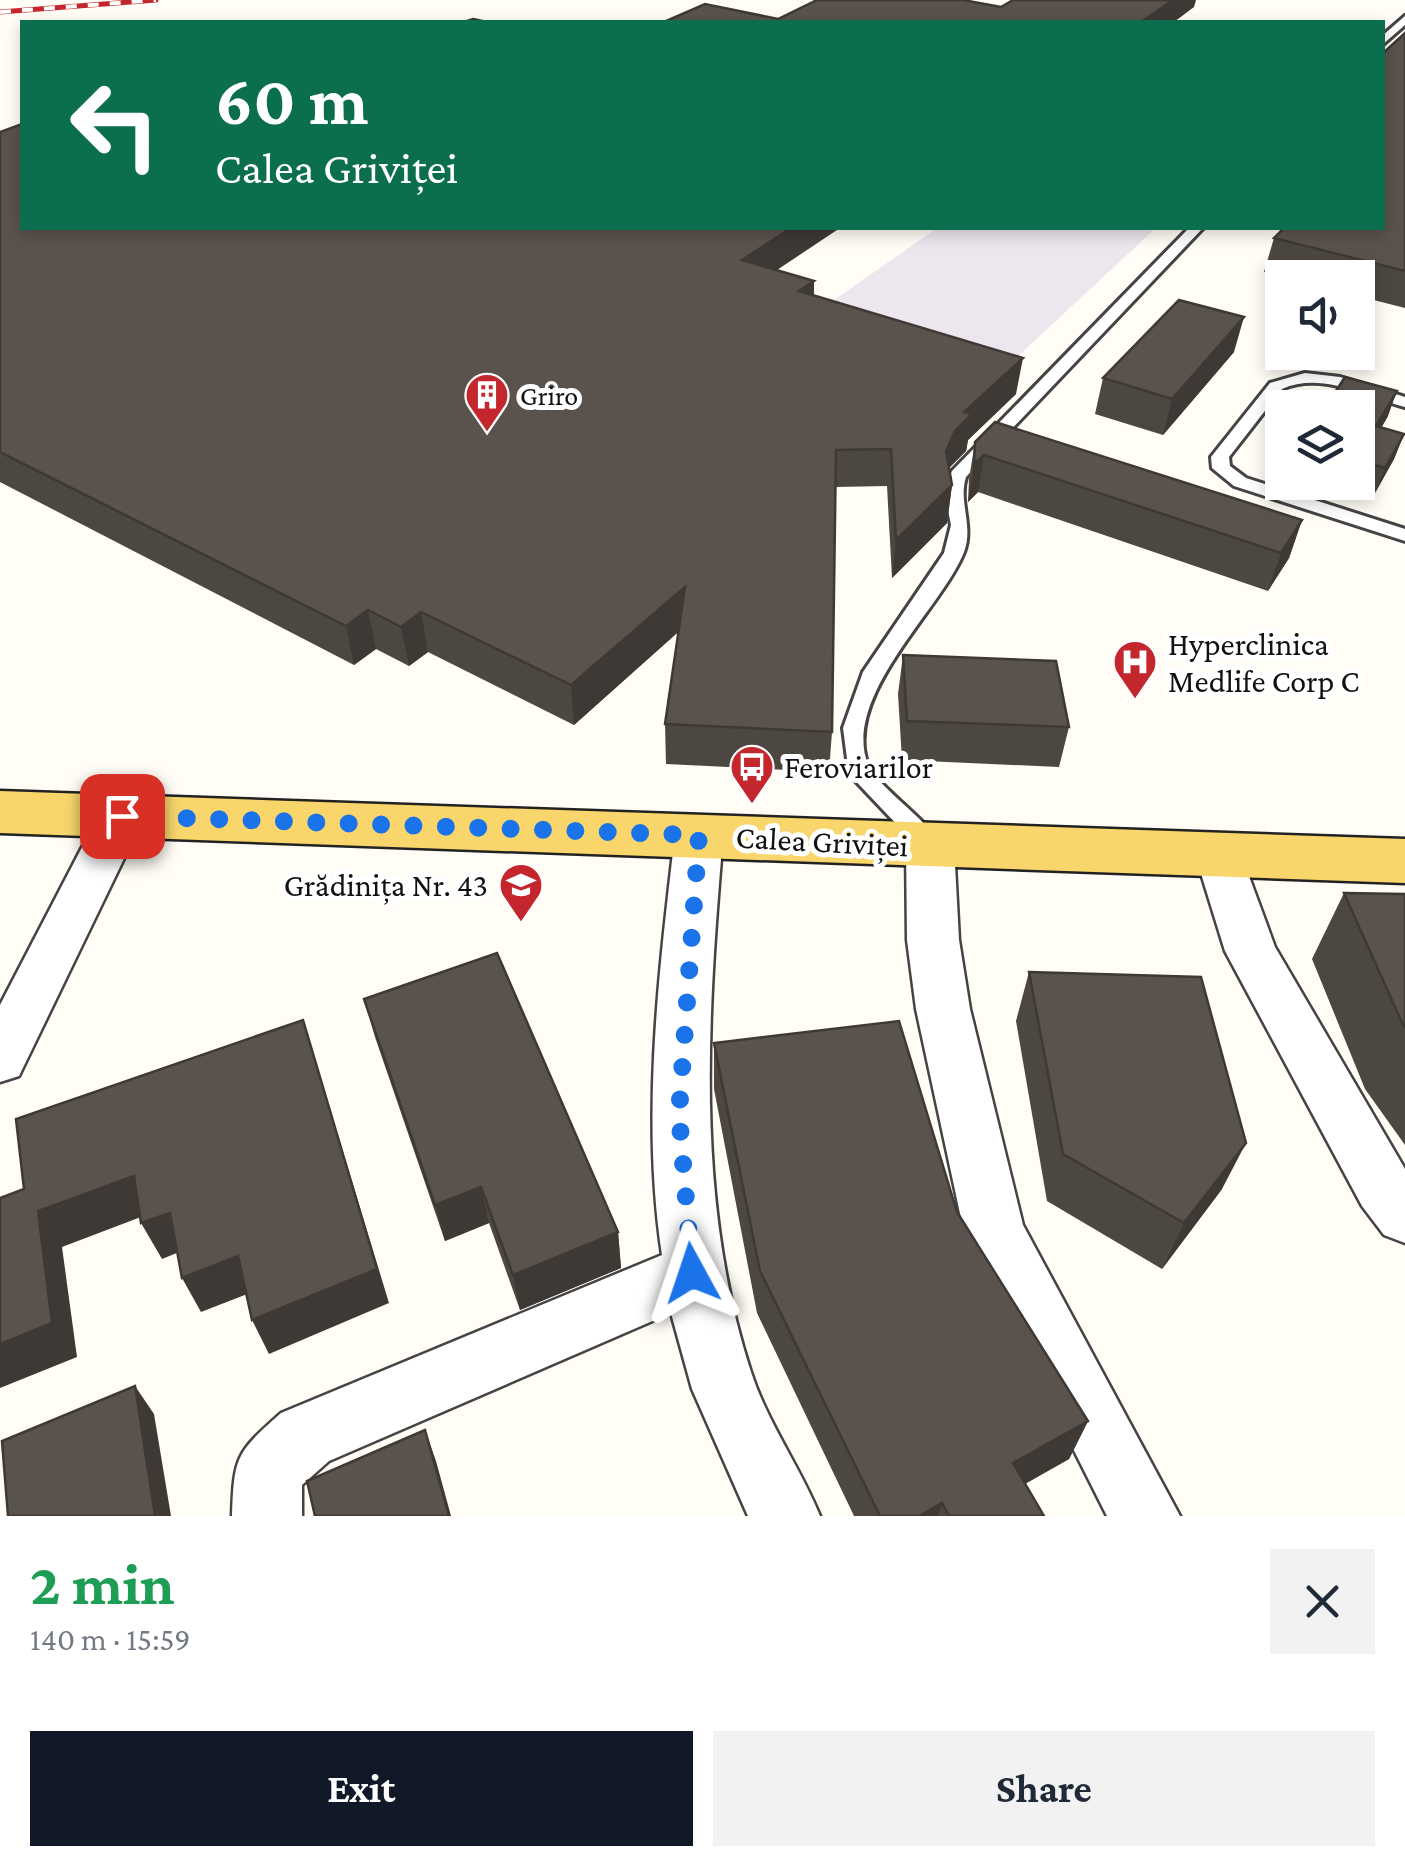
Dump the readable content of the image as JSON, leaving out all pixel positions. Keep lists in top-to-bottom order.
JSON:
{
  "streets": {
    "main road": ["Calea Griviței"]
  },
  "places": {
    "building": ["Griro"],
    "hospital": ["Hyperclinica Medlife Corp C"],
    "bus stop": ["Feroviarilor"],
    "school or university": ["Grădinița Nr. 43"]
  },
  "page": {
    "turn": ["60 m", "Calea Griviței"],
    "heading": ["2 min", "140 m · 15:59"],
    "buttons": ["Exit", "Share"]
  }
}
